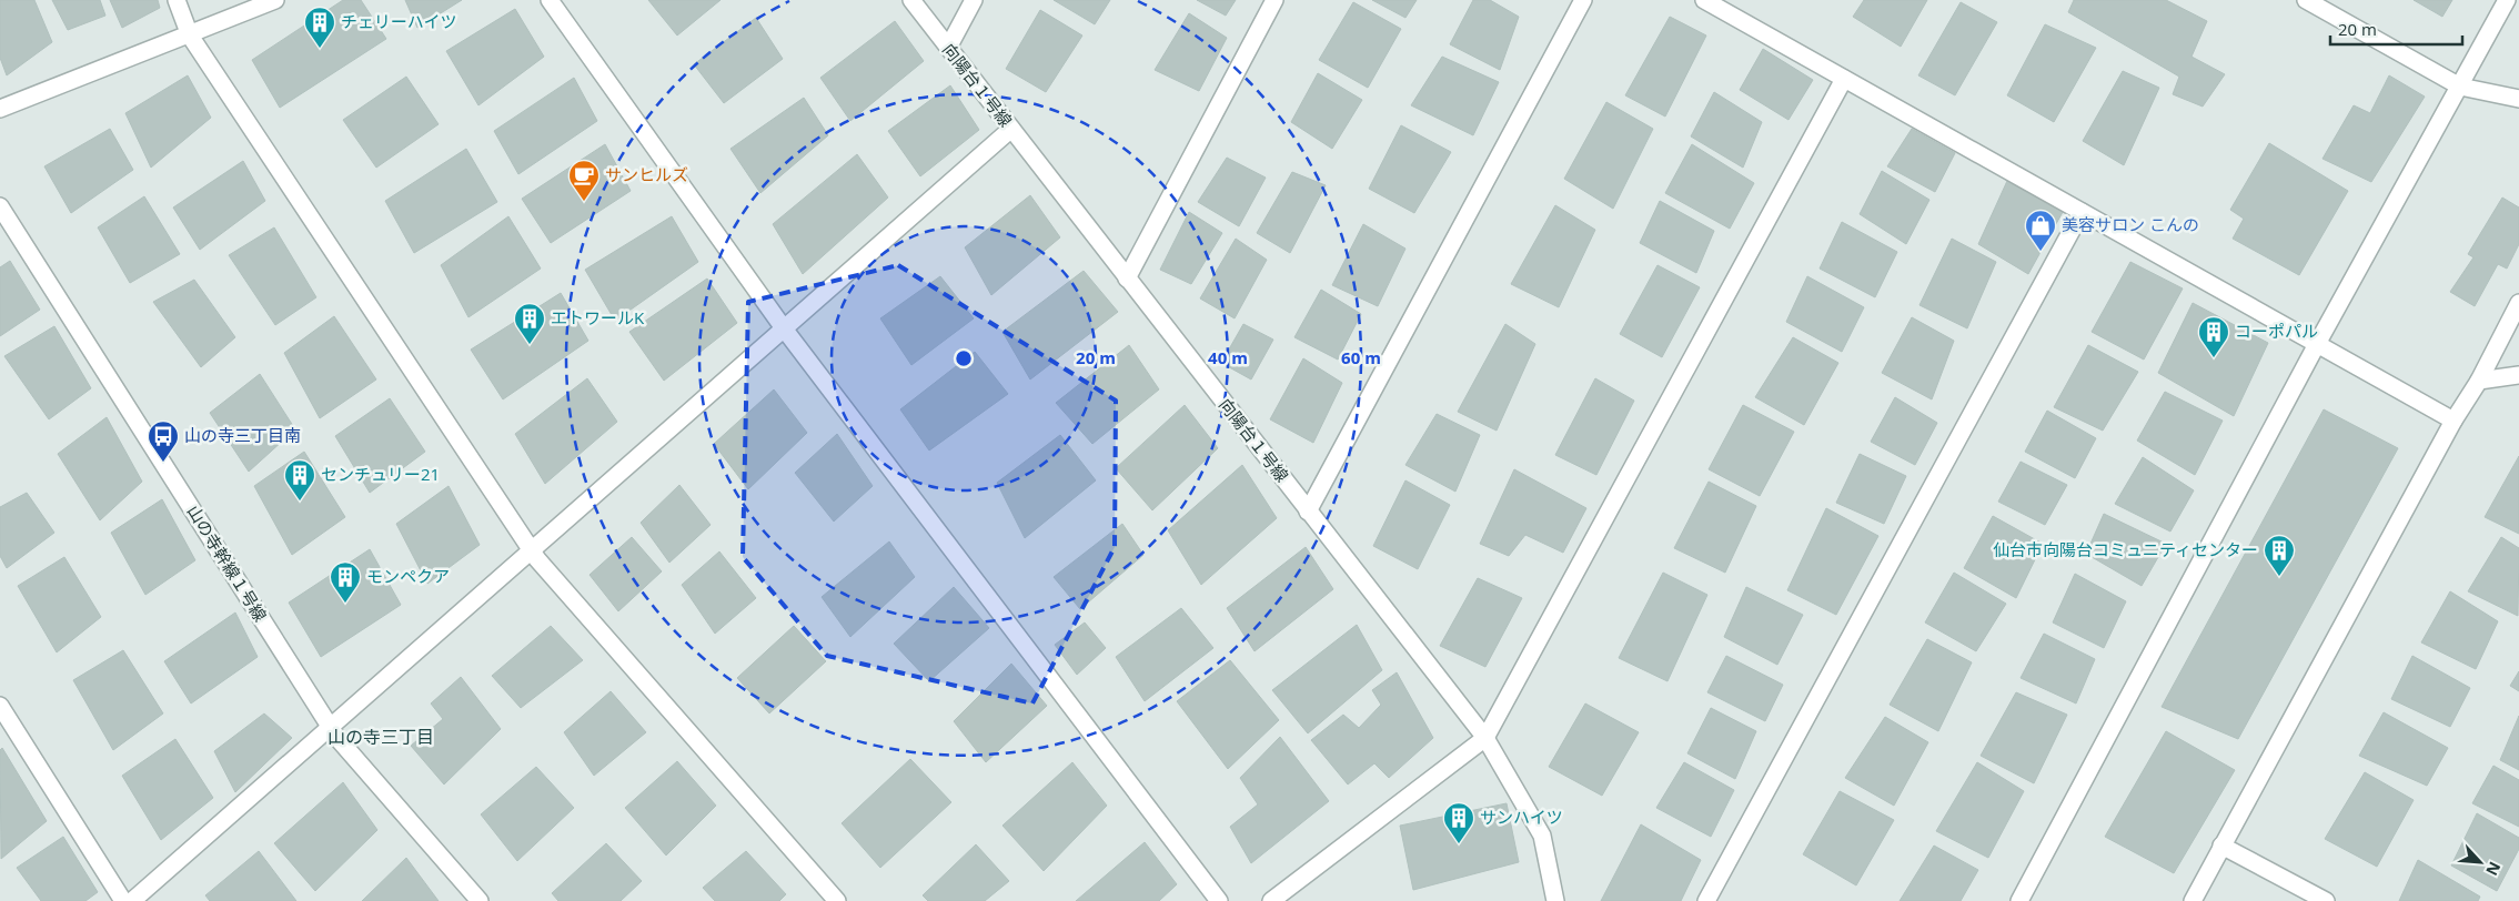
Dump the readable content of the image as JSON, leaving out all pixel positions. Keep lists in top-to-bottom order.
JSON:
{
  "streets": {
    "street": ["向陽台１号線", "山の寺幹線１号線"]
  },
  "districts": ["山の寺三丁目"],
  "places": {
    "building": [
      "チェリーハイツ",
      "エトワールK",
      "コーポパル",
      "センチュリー21",
      "仙台市向陽台コミュニティセンター",
      "モンペクア",
      "サンハイツ"
    ],
    "cafe": ["サンヒルズ"],
    "shop": ["美容サロン こんの"],
    "bus stop": ["山の寺三丁目南"]
  },
  "scale_bar": "20 m",
  "north": "bottom right",
  "rings": ["20 m", "40 m", "60 m"]
}
